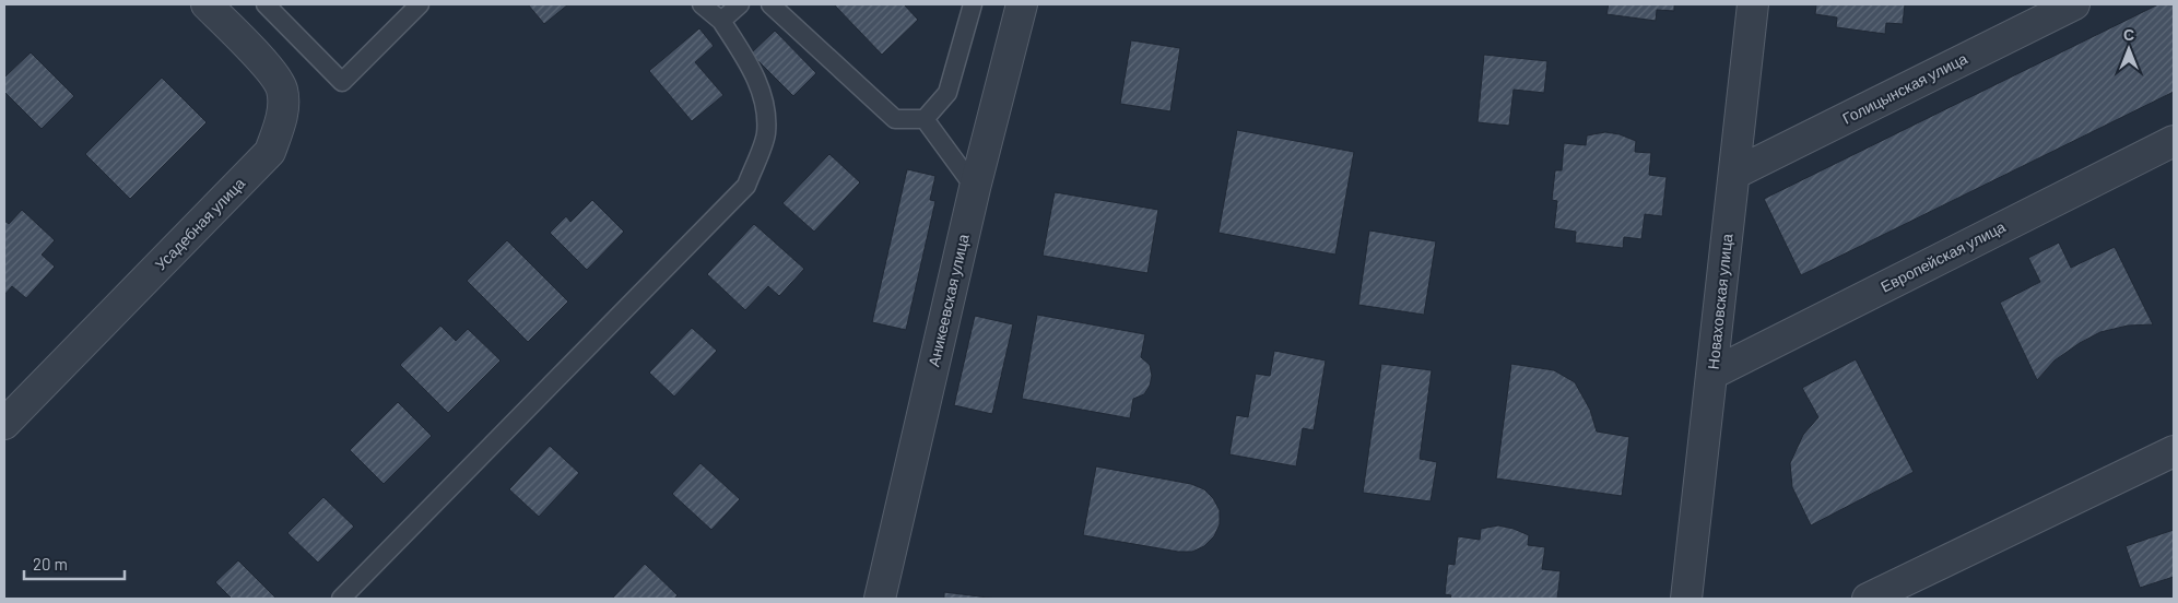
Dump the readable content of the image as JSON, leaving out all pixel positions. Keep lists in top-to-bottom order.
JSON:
{
  "streets": {
    "street": [
      "Голицынская улица",
      "Усадебная улица",
      "Европейская улица",
      "Аникеевская улица",
      "Новаховская улица"
    ]
  },
  "crossings": [
    ["Голицынская улица", "Новаховская улица"],
    ["Европейская улица", "Новаховская улица"]
  ],
  "scale_bar": "20 m",
  "north": "top"
}
